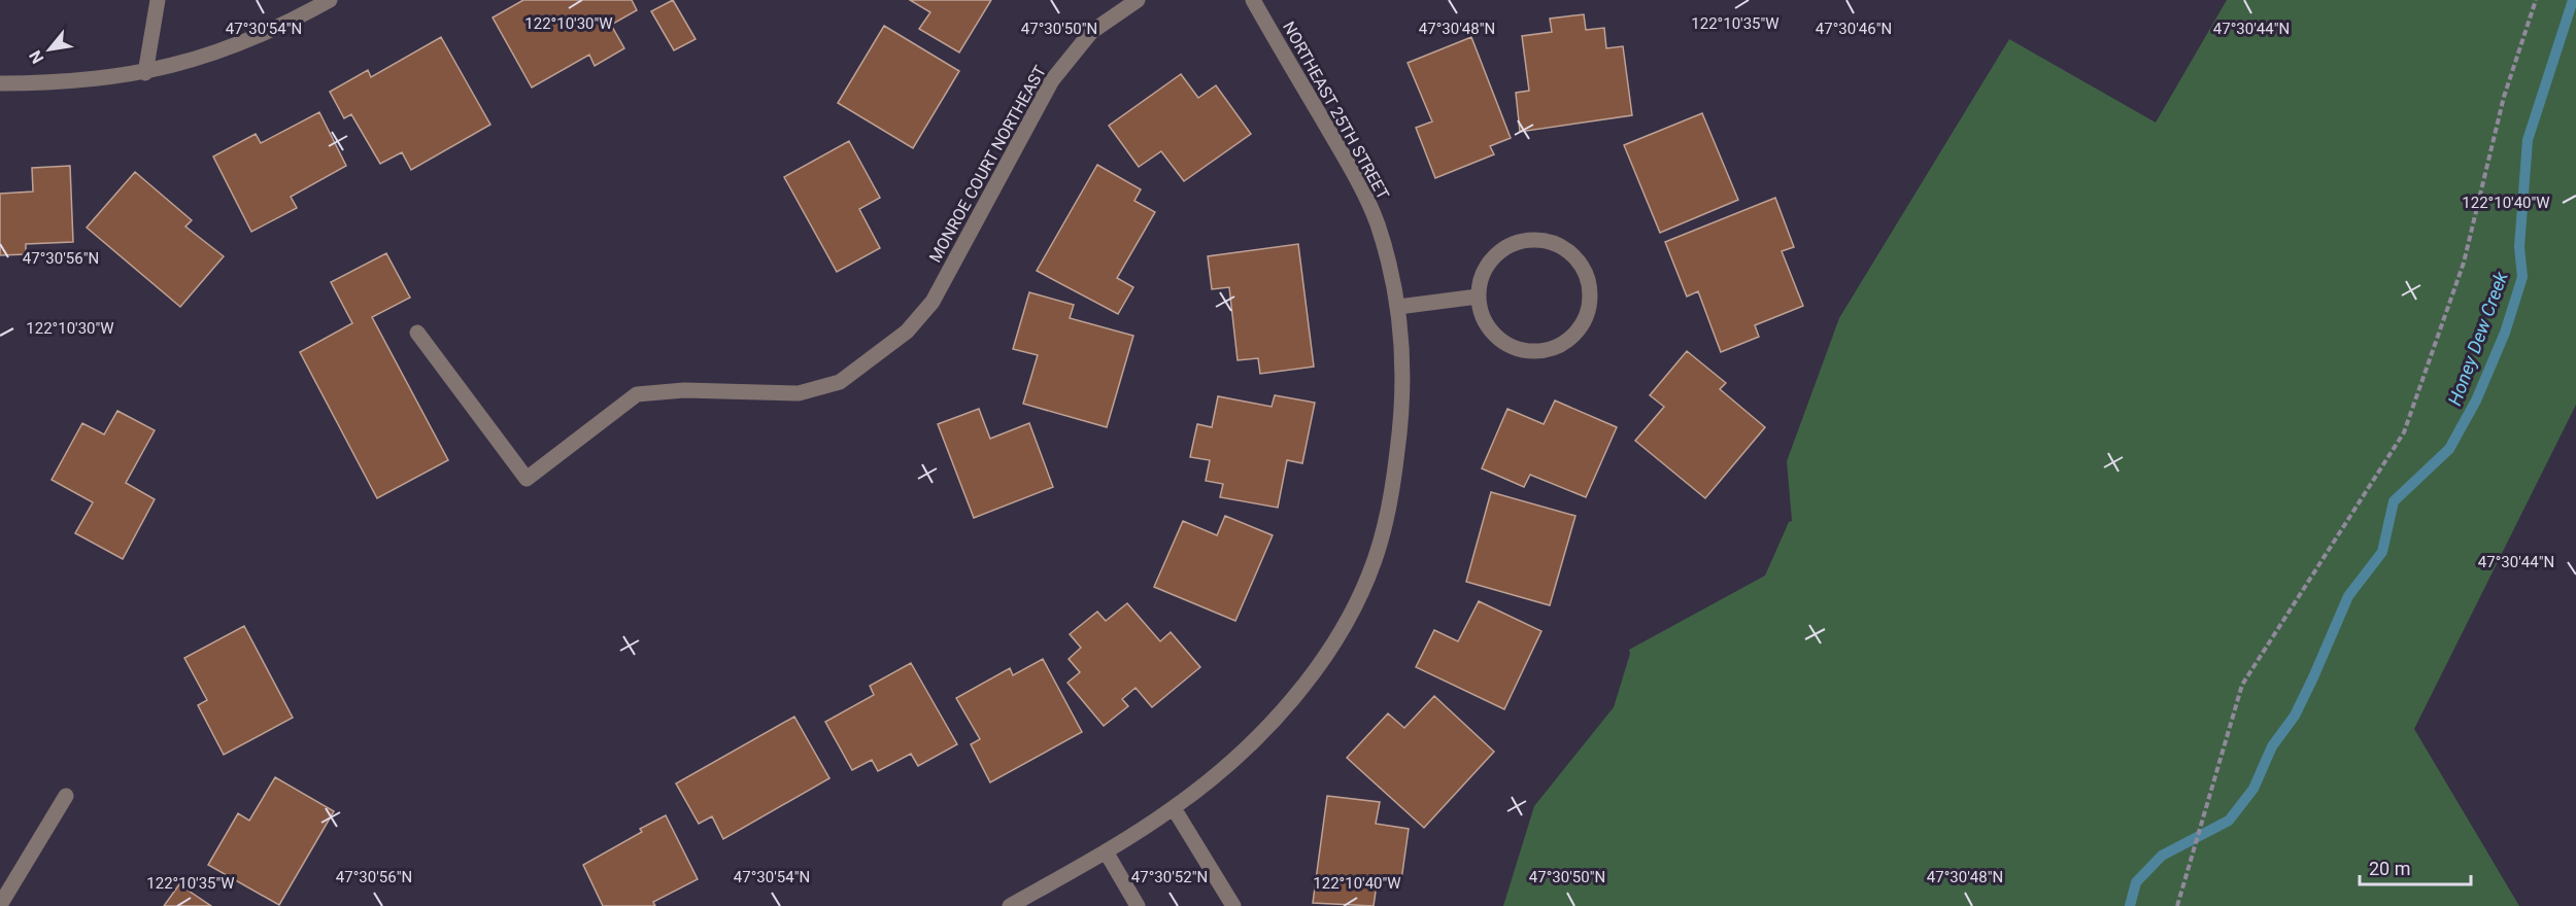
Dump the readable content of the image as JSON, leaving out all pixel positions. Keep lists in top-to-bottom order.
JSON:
{
  "streets": {
    "street": ["NORTHEAST 25TH STREET", "MONROE COURT NORTHEAST"]
  },
  "water": ["Honey Dew Creek"],
  "scale_bar": "20 m",
  "north": "bottom left",
  "coordinates": [
    "122°10'30\"W",
    "122°10'35\"W",
    "47°30'54\"N",
    "47°30'50\"N",
    "47°30'48\"N",
    "47°30'46\"N",
    "47°30'44\"N",
    "122°10'40\"W",
    "47°30'56\"N",
    "47°30'52\"N"
  ]
}
